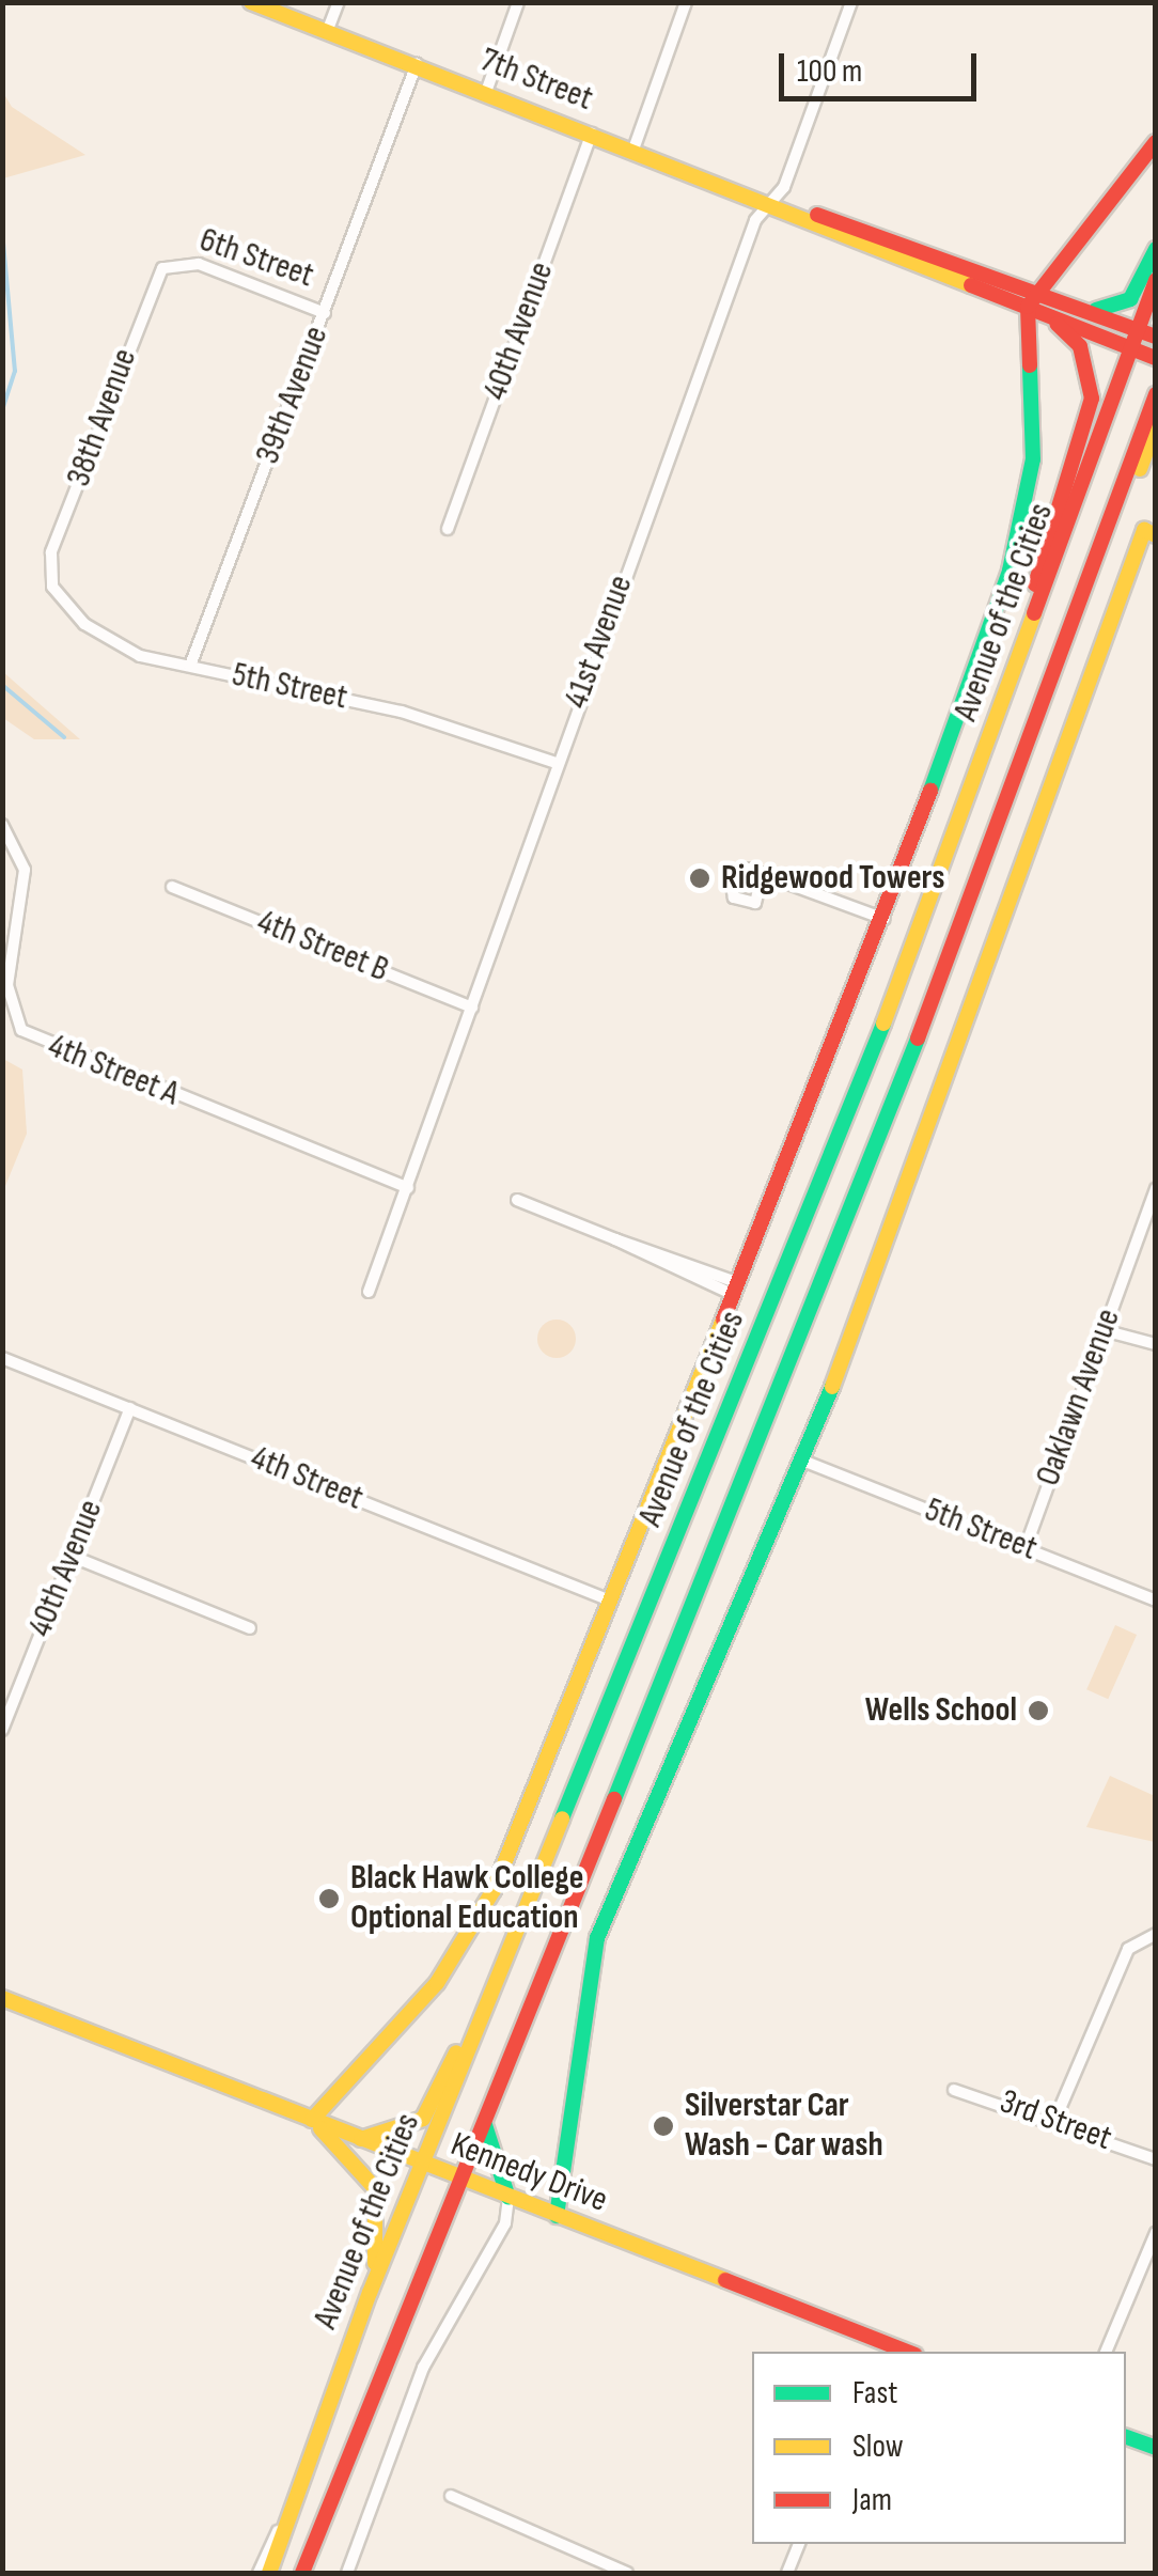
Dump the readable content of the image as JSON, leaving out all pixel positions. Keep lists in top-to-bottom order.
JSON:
{
  "streets": {
    "main road": ["7th Street", "Avenue of the Cities", "Kennedy Drive"],
    "street": [
      "6th Street",
      "40th Avenue",
      "39th Avenue",
      "38th Avenue",
      "41st Avenue",
      "5th Street",
      "4th Street B",
      "4th Street A",
      "Oaklawn Avenue",
      "4th Street",
      "3rd Street"
    ]
  },
  "crossings": [
    ["7th Street", "40th Avenue"],
    ["7th Street", "39th Avenue"],
    ["7th Street", "Avenue of the Cities"],
    ["7th Street", "41st Avenue"],
    ["6th Street", "39th Avenue"],
    ["6th Street", "38th Avenue"],
    ["40th Avenue", "4th Street"],
    ["39th Avenue", "5th Street"],
    ["38th Avenue", "5th Street"],
    ["Avenue of the Cities", "4th Street"],
    ["Avenue of the Cities", "Kennedy Drive"],
    ["41st Avenue", "5th Street"],
    ["41st Avenue", "4th Street B"],
    ["41st Avenue", "4th Street A"],
    ["5th Street", "Oaklawn Avenue"]
  ],
  "places": [
    "Ridgewood Towers",
    "Wells School",
    "Black Hawk College Optional Education",
    "Silverstar Car Wash - Car wash"
  ],
  "legend": ["Fast", "Slow", "Jam"],
  "scale_bar": "100 m"
}
